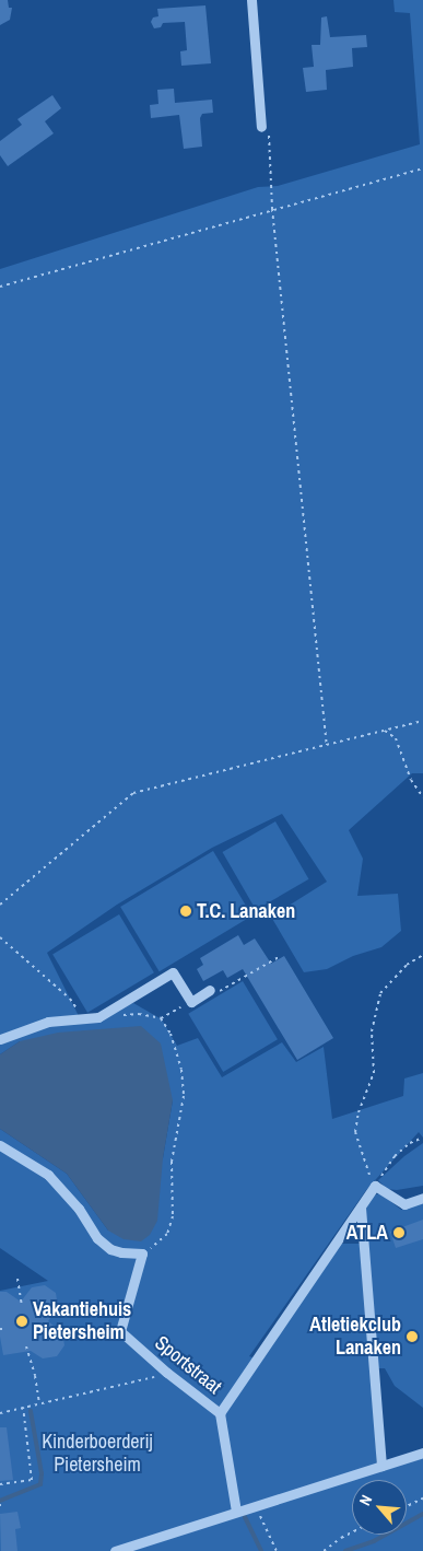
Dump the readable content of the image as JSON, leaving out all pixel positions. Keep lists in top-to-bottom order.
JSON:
{
  "streets": {
    "street": ["Sportstraat"]
  },
  "parks": ["Kinderboerderij Pietersheim"],
  "places": [
    "T.C. Lanaken",
    "ATLA",
    "Vakantiehuis Pietersheim",
    "Atletiekclub Lanaken"
  ],
  "north": "top left"
}
